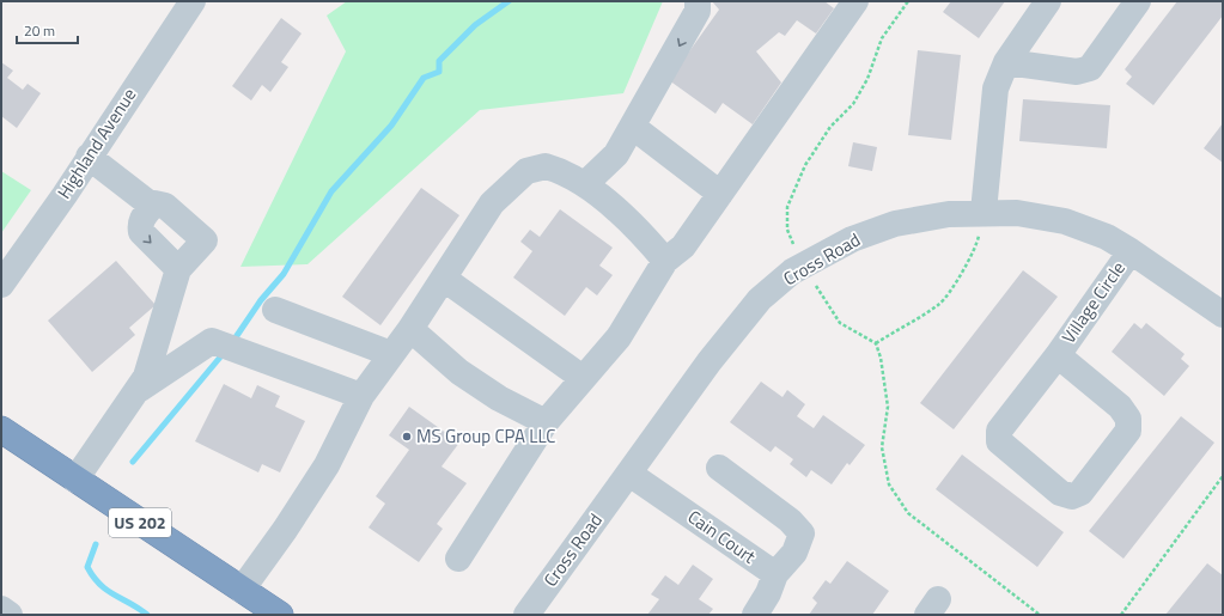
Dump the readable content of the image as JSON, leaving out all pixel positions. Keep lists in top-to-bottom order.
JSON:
{
  "streets": {
    "highway": ["US 202"],
    "street": [
      "Highland Avenue",
      "Cross Road",
      "Village Circle",
      "Cain Court"
    ]
  },
  "crossings": [
    ["Cross Road", "Village Circle"],
    ["Cross Road", "Cain Court"]
  ],
  "places": ["MS Group CPA LLC"],
  "scale_bar": "20 m"
}
